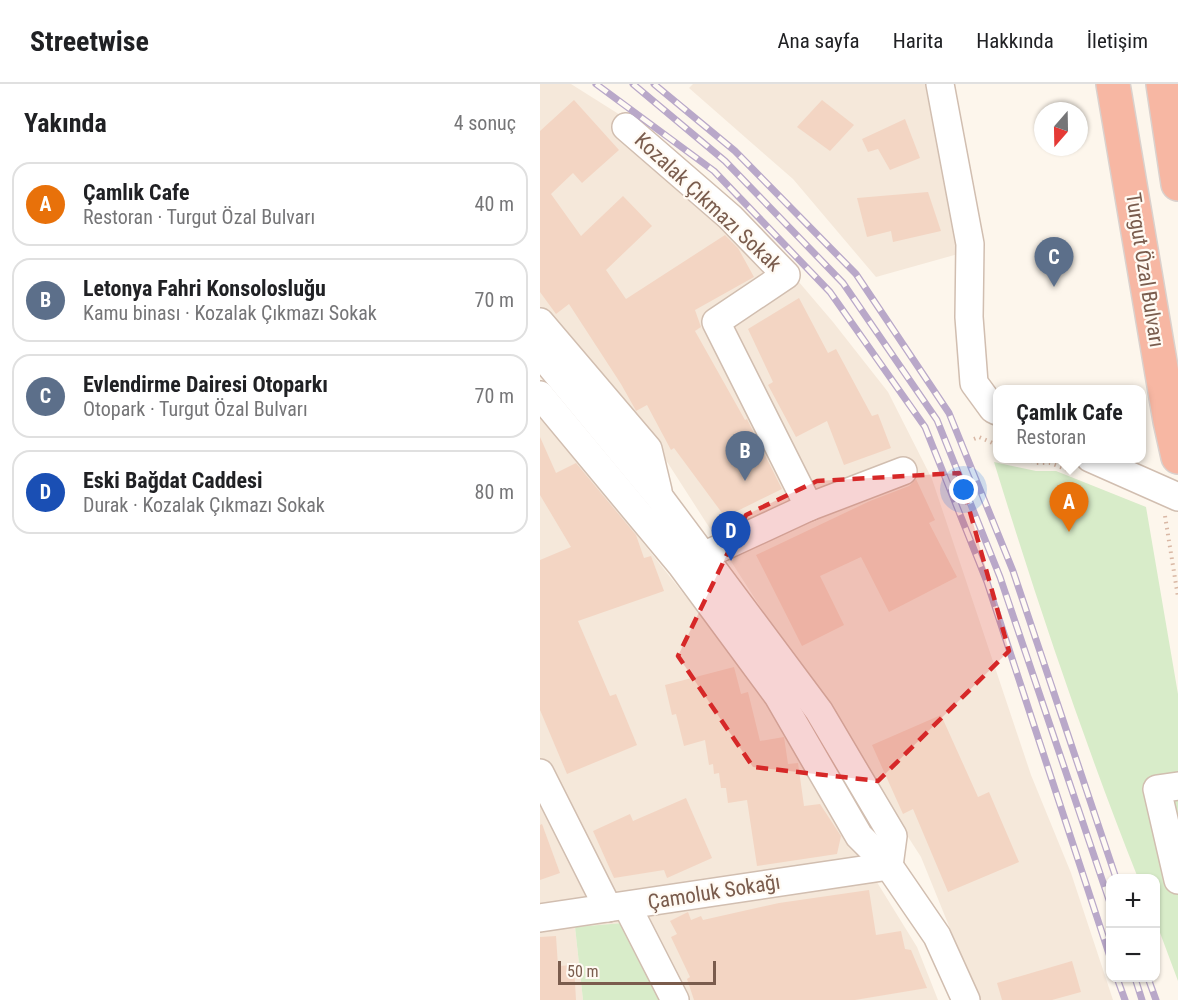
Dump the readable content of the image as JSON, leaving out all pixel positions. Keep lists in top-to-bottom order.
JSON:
{
  "streets": {
    "highway": ["Turgut Özal Bulvarı"],
    "street": ["Kozalak Çıkmazı Sokak", "Çamoluk Sokağı"]
  },
  "scale_bar": "50 m",
  "north": "bottom",
  "page": {
    "header": "Streetwise",
    "nav": [
      "Ana sayfa",
      "Harita",
      "Hakkında",
      "İletişim"
    ],
    "heading": ["Yakında", "4 sonuç"],
    "list": [
      {
        "mark": "A",
        "name": "Çamlık Cafe",
        "note": "Restoran · Turgut Özal Bulvarı",
        "value": "40 m"
      },
      {
        "mark": "B",
        "name": "Letonya Fahri Konsolosluğu",
        "note": "Kamu binası · Kozalak Çıkmazı Sokak",
        "value": "70 m"
      },
      {
        "mark": "C",
        "name": "Evlendirme Dairesi Otoparkı",
        "note": "Otopark · Turgut Özal Bulvarı",
        "value": "70 m"
      },
      {
        "mark": "D",
        "name": "Eski Bağdat Caddesi",
        "note": "Durak · Kozalak Çıkmazı Sokak",
        "value": "80 m"
      }
    ],
    "pins": [
      "C",
      "B",
      "A",
      "D"
    ],
    "popup": ["Çamlık Cafe", "Restoran"],
    "map_buttons": ["+", "−"],
    "scale": "50 m"
  }
}
